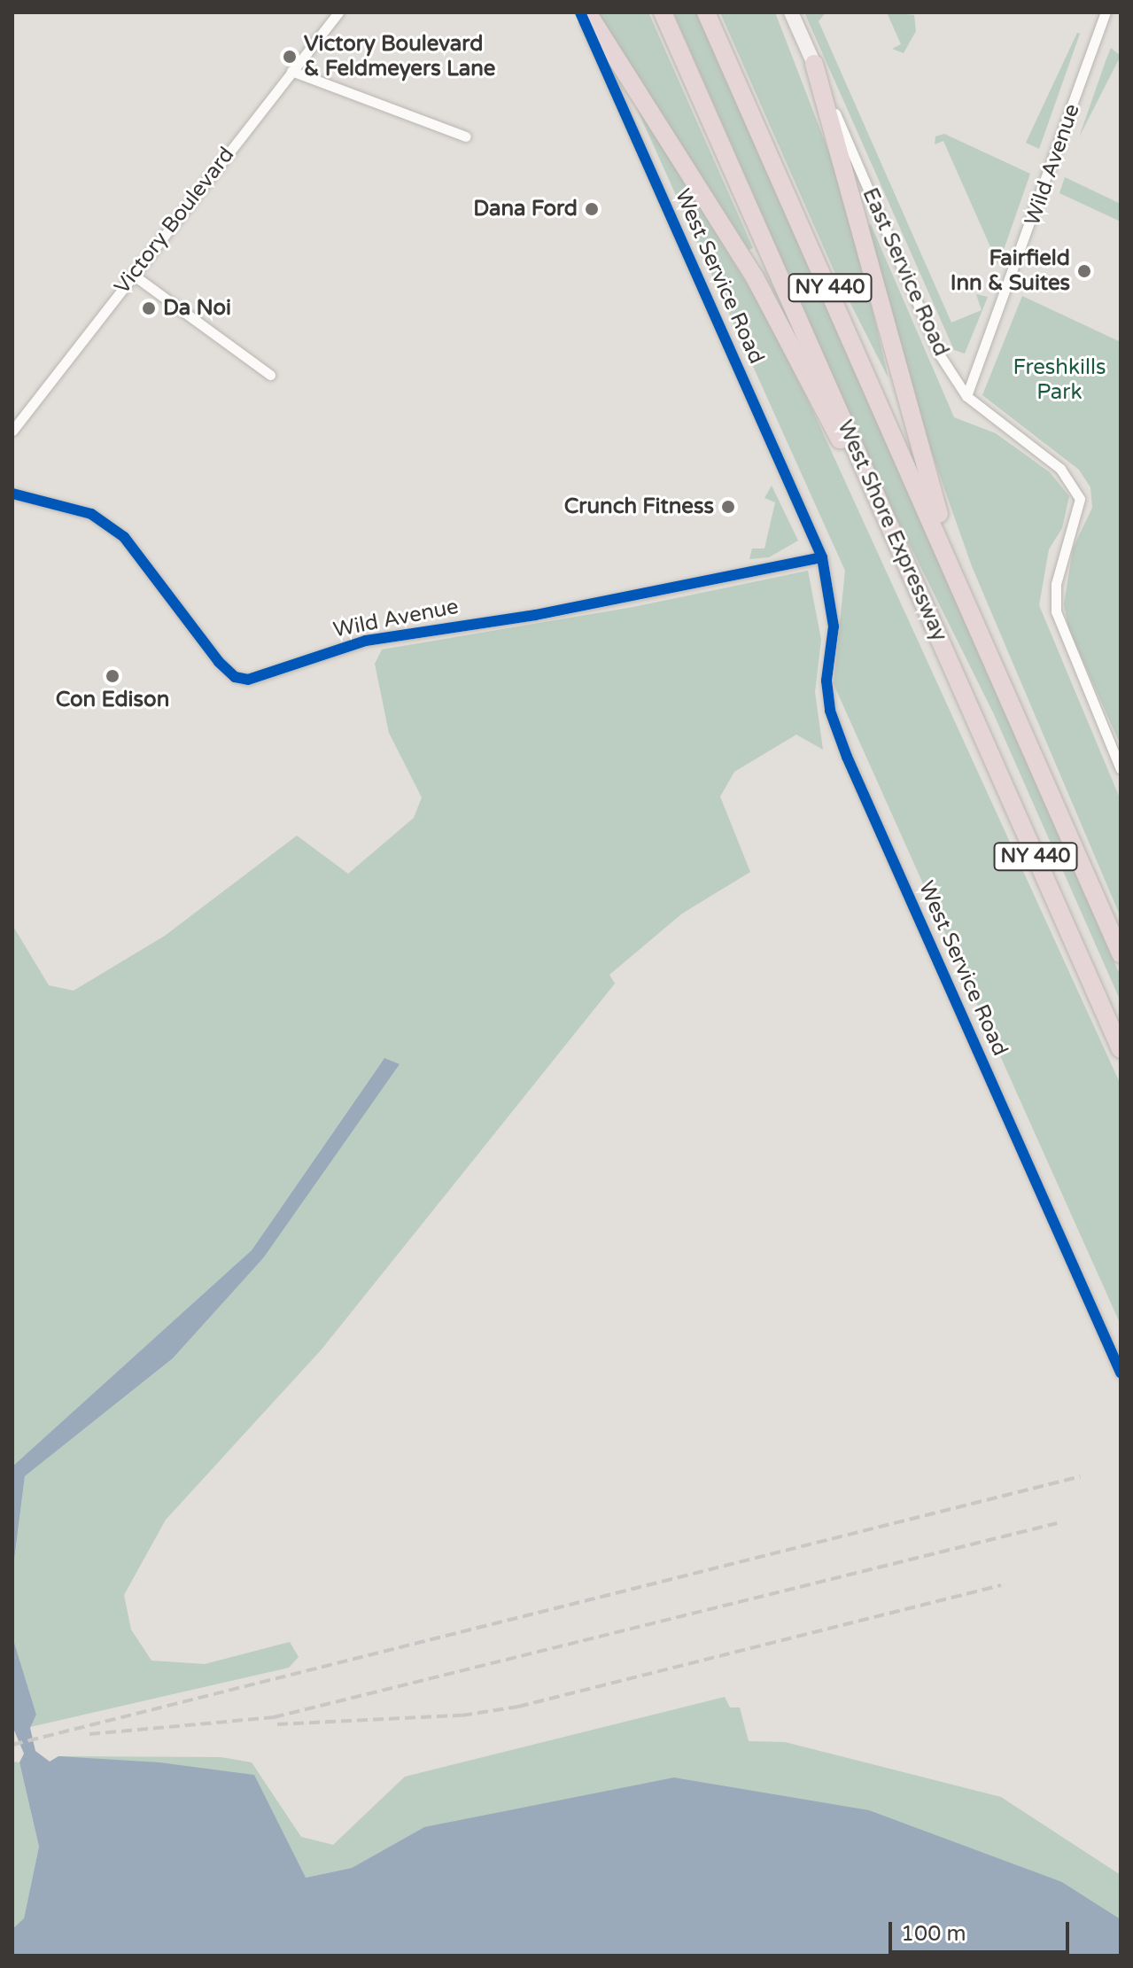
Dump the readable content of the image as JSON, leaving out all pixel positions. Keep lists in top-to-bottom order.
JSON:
{
  "streets": {
    "highway": ["NY 440", "West Shore Expressway"],
    "main road": ["East Service Road"],
    "street": ["Wild Avenue", "Victory Boulevard", "West Service Road"]
  },
  "crossings": [
    ["Wild Avenue", "East Service Road"],
    ["Wild Avenue", "West Service Road"]
  ],
  "parks": ["Freshkills Park"],
  "places": [
    "Victory Boulevard & Feldmeyers Lane",
    "Dana Ford",
    "Fairfield Inn & Suites",
    "Da Noi",
    "Crunch Fitness",
    "Con Edison"
  ],
  "scale_bar": "100 m"
}
